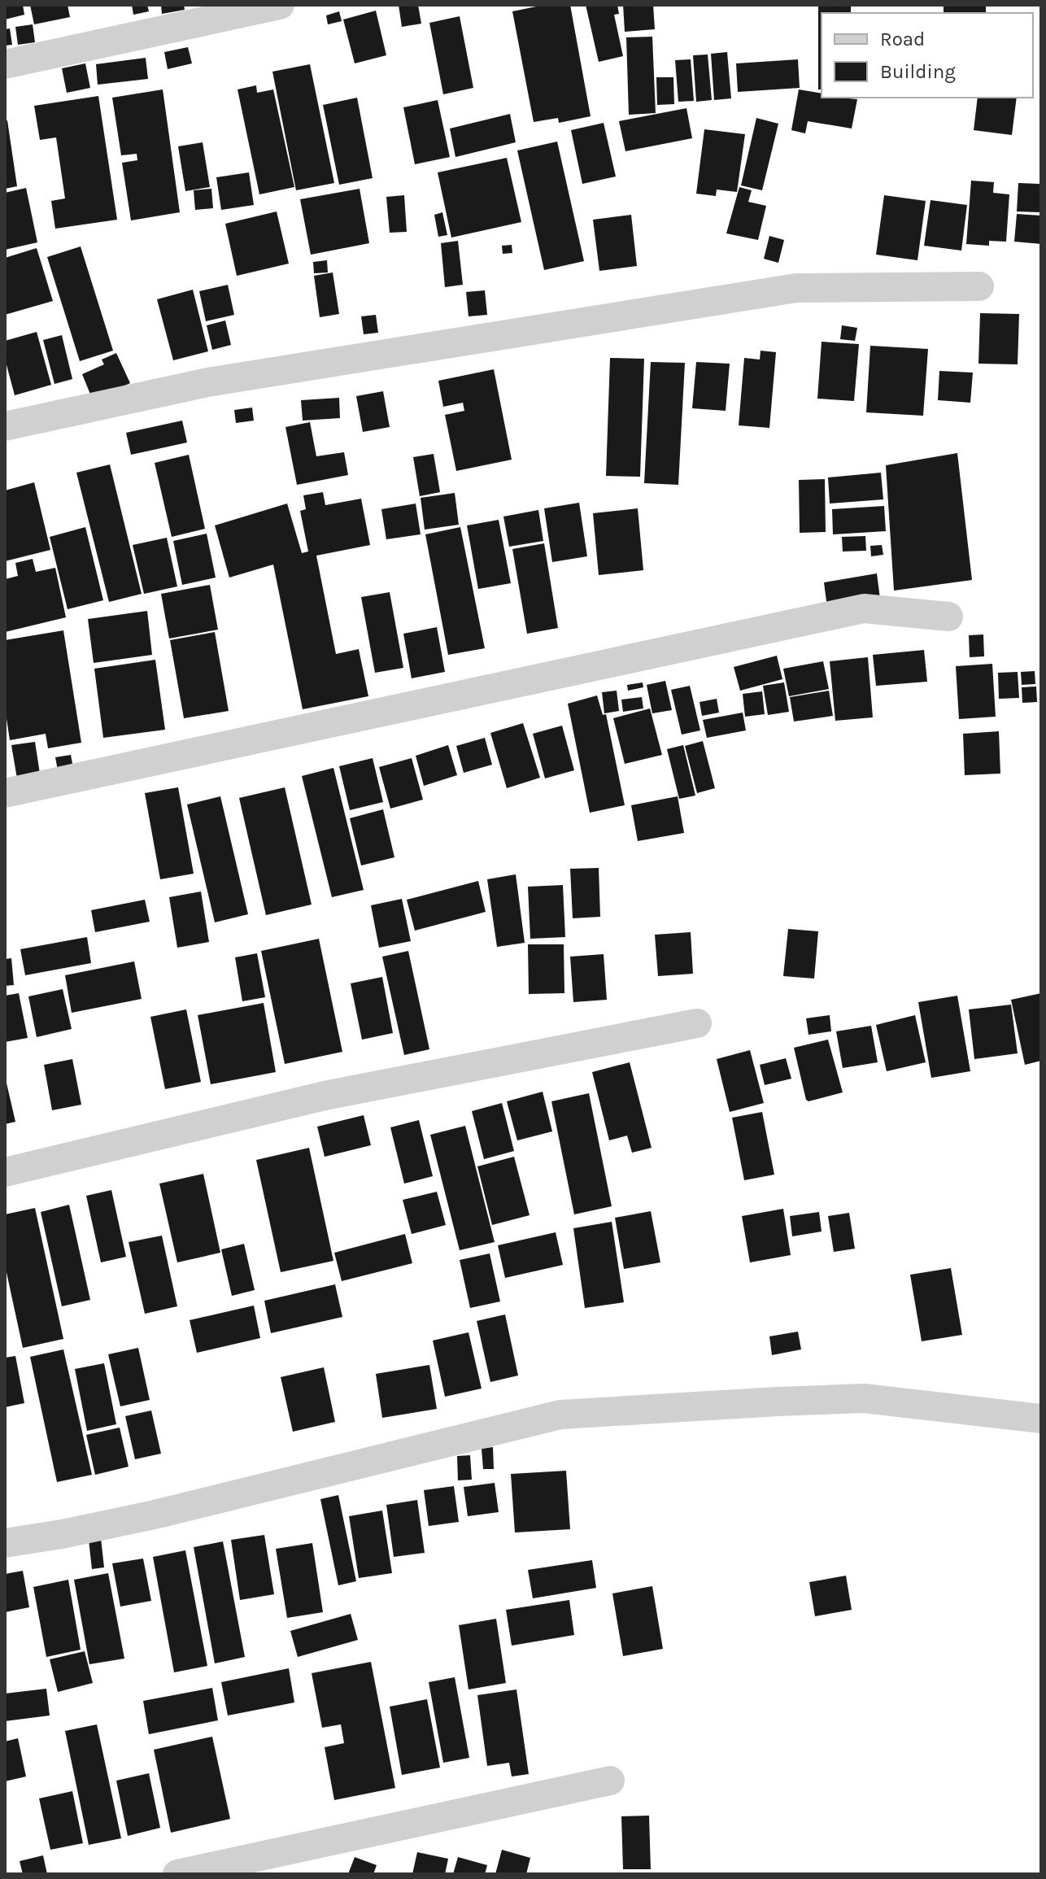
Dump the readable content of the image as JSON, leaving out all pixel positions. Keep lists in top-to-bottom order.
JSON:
{
  "legend": ["Road", "Building"]
}
